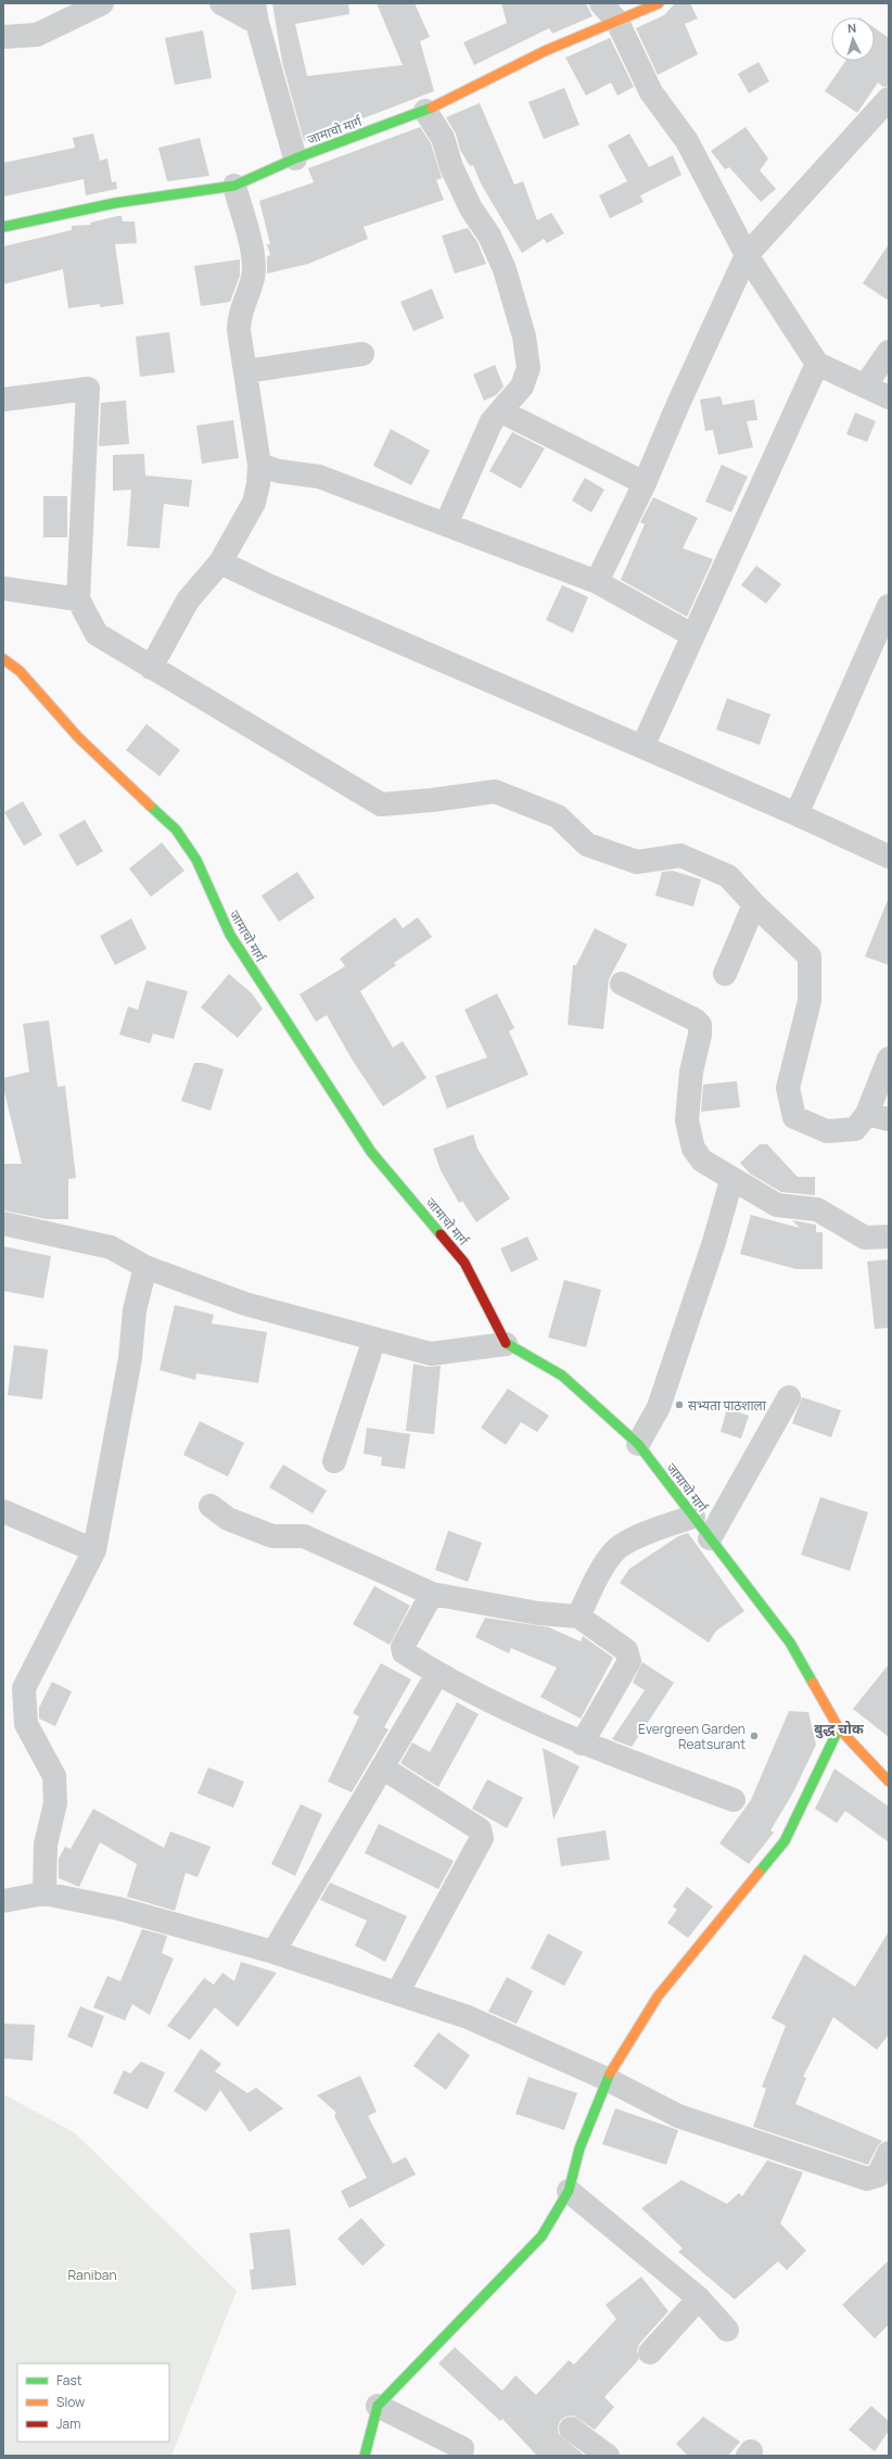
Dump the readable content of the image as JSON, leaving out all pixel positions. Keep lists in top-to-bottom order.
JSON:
{
  "streets": {
    "street": ["जामाचो मार्ग"]
  },
  "districts": ["बुद्ध चोक"],
  "parks": ["Raniban"],
  "places": ["सभ्यता पाठशाला", "Evergreen Garden Reatsurant"],
  "legend": ["Fast", "Slow", "Jam"],
  "north": "top"
}
